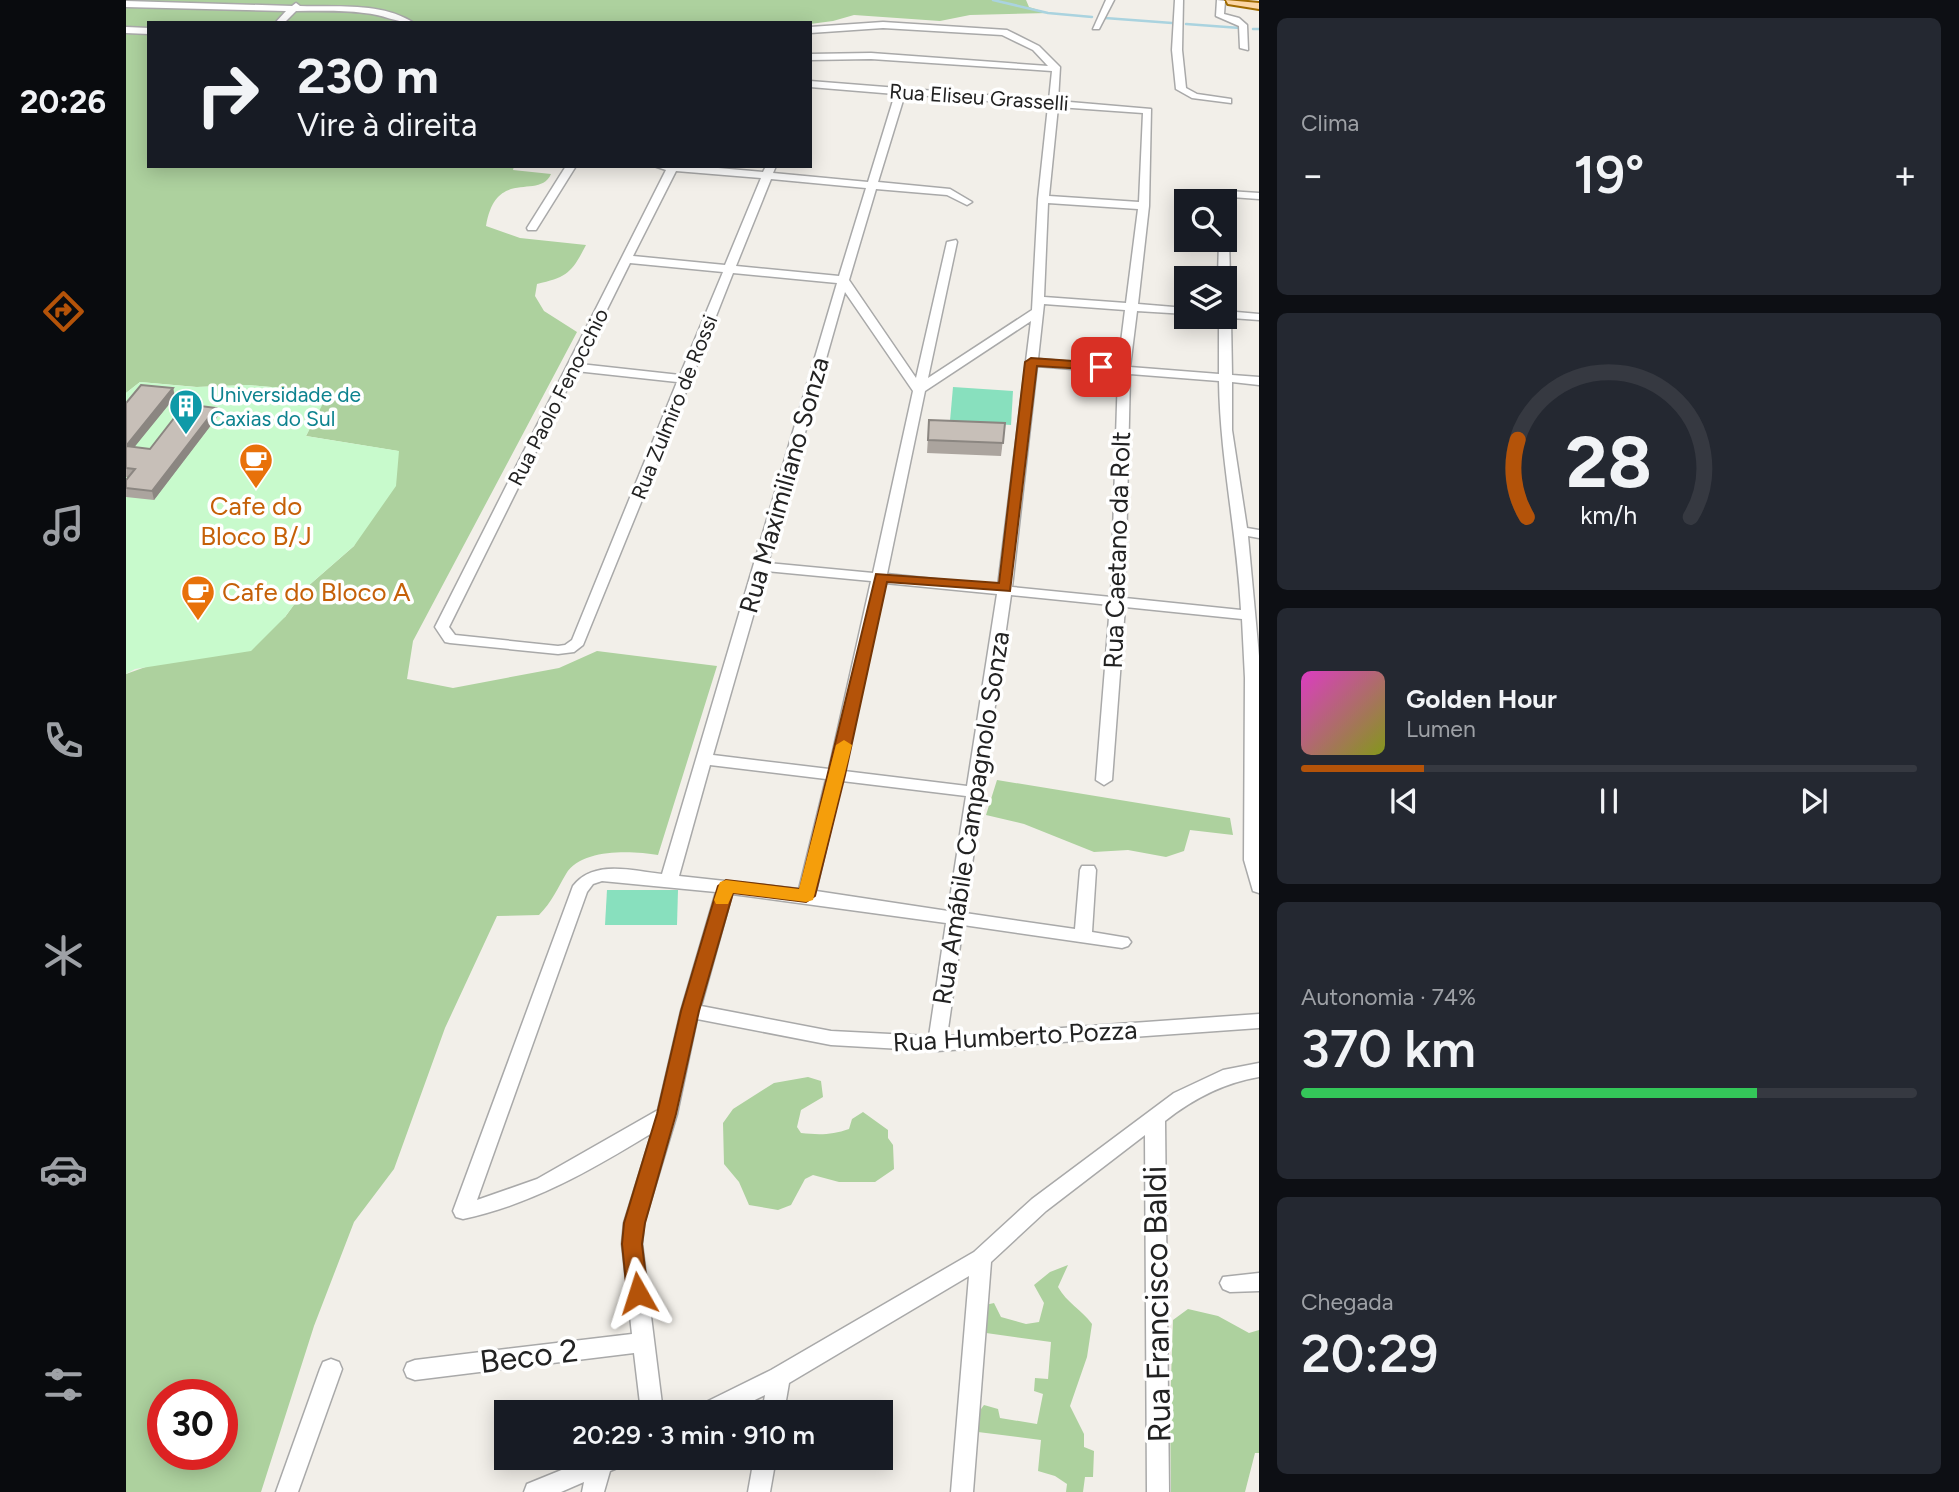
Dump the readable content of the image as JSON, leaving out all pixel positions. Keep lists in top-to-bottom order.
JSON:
{
  "streets": {
    "street": [
      "Rua Eliseu Grasselli",
      "Rua Paolo Fenocchio",
      "Rua Zulmiro de Rossi",
      "Rua Maximiliano Sonza",
      "Rua Caetano da Rolt",
      "Rua Amábile Campagnolo Sonza",
      "Rua Humberto Pozza",
      "Rua Francisco Baldi",
      "Beco 2"
    ]
  },
  "crossings": [
    ["Rua Eliseu Grasselli", "Rua Maximiliano Sonza"],
    ["Rua Eliseu Grasselli", "Rua Caetano da Rolt"],
    ["Rua Eliseu Grasselli", "Rua Amábile Campagnolo Sonza"],
    ["Rua Paolo Fenocchio", "Rua Zulmiro de Rossi"],
    ["Rua Amábile Campagnolo Sonza", "Rua Humberto Pozza"]
  ],
  "places": {
    "building": ["Universidade de Caxias do Sul"],
    "cafe": ["Cafe do Bloco B/J", "Cafe do Bloco A"]
  },
  "page": {
    "tabs": "20:26",
    "tile": [
      "Clima",
      ["Autonomia · 74%", "370 km"],
      ["Chegada", "20:29"]
    ],
    "turn": ["230 m", "Vire à direita"],
    "heat": ["−", "19°", "+"],
    "song": ["Golden Hour", "Lumen"],
    "limit": "30",
    "trip": "20:29 · 3 min · 910 m",
    "gauge": ["28", "km/h"]
  }
}
